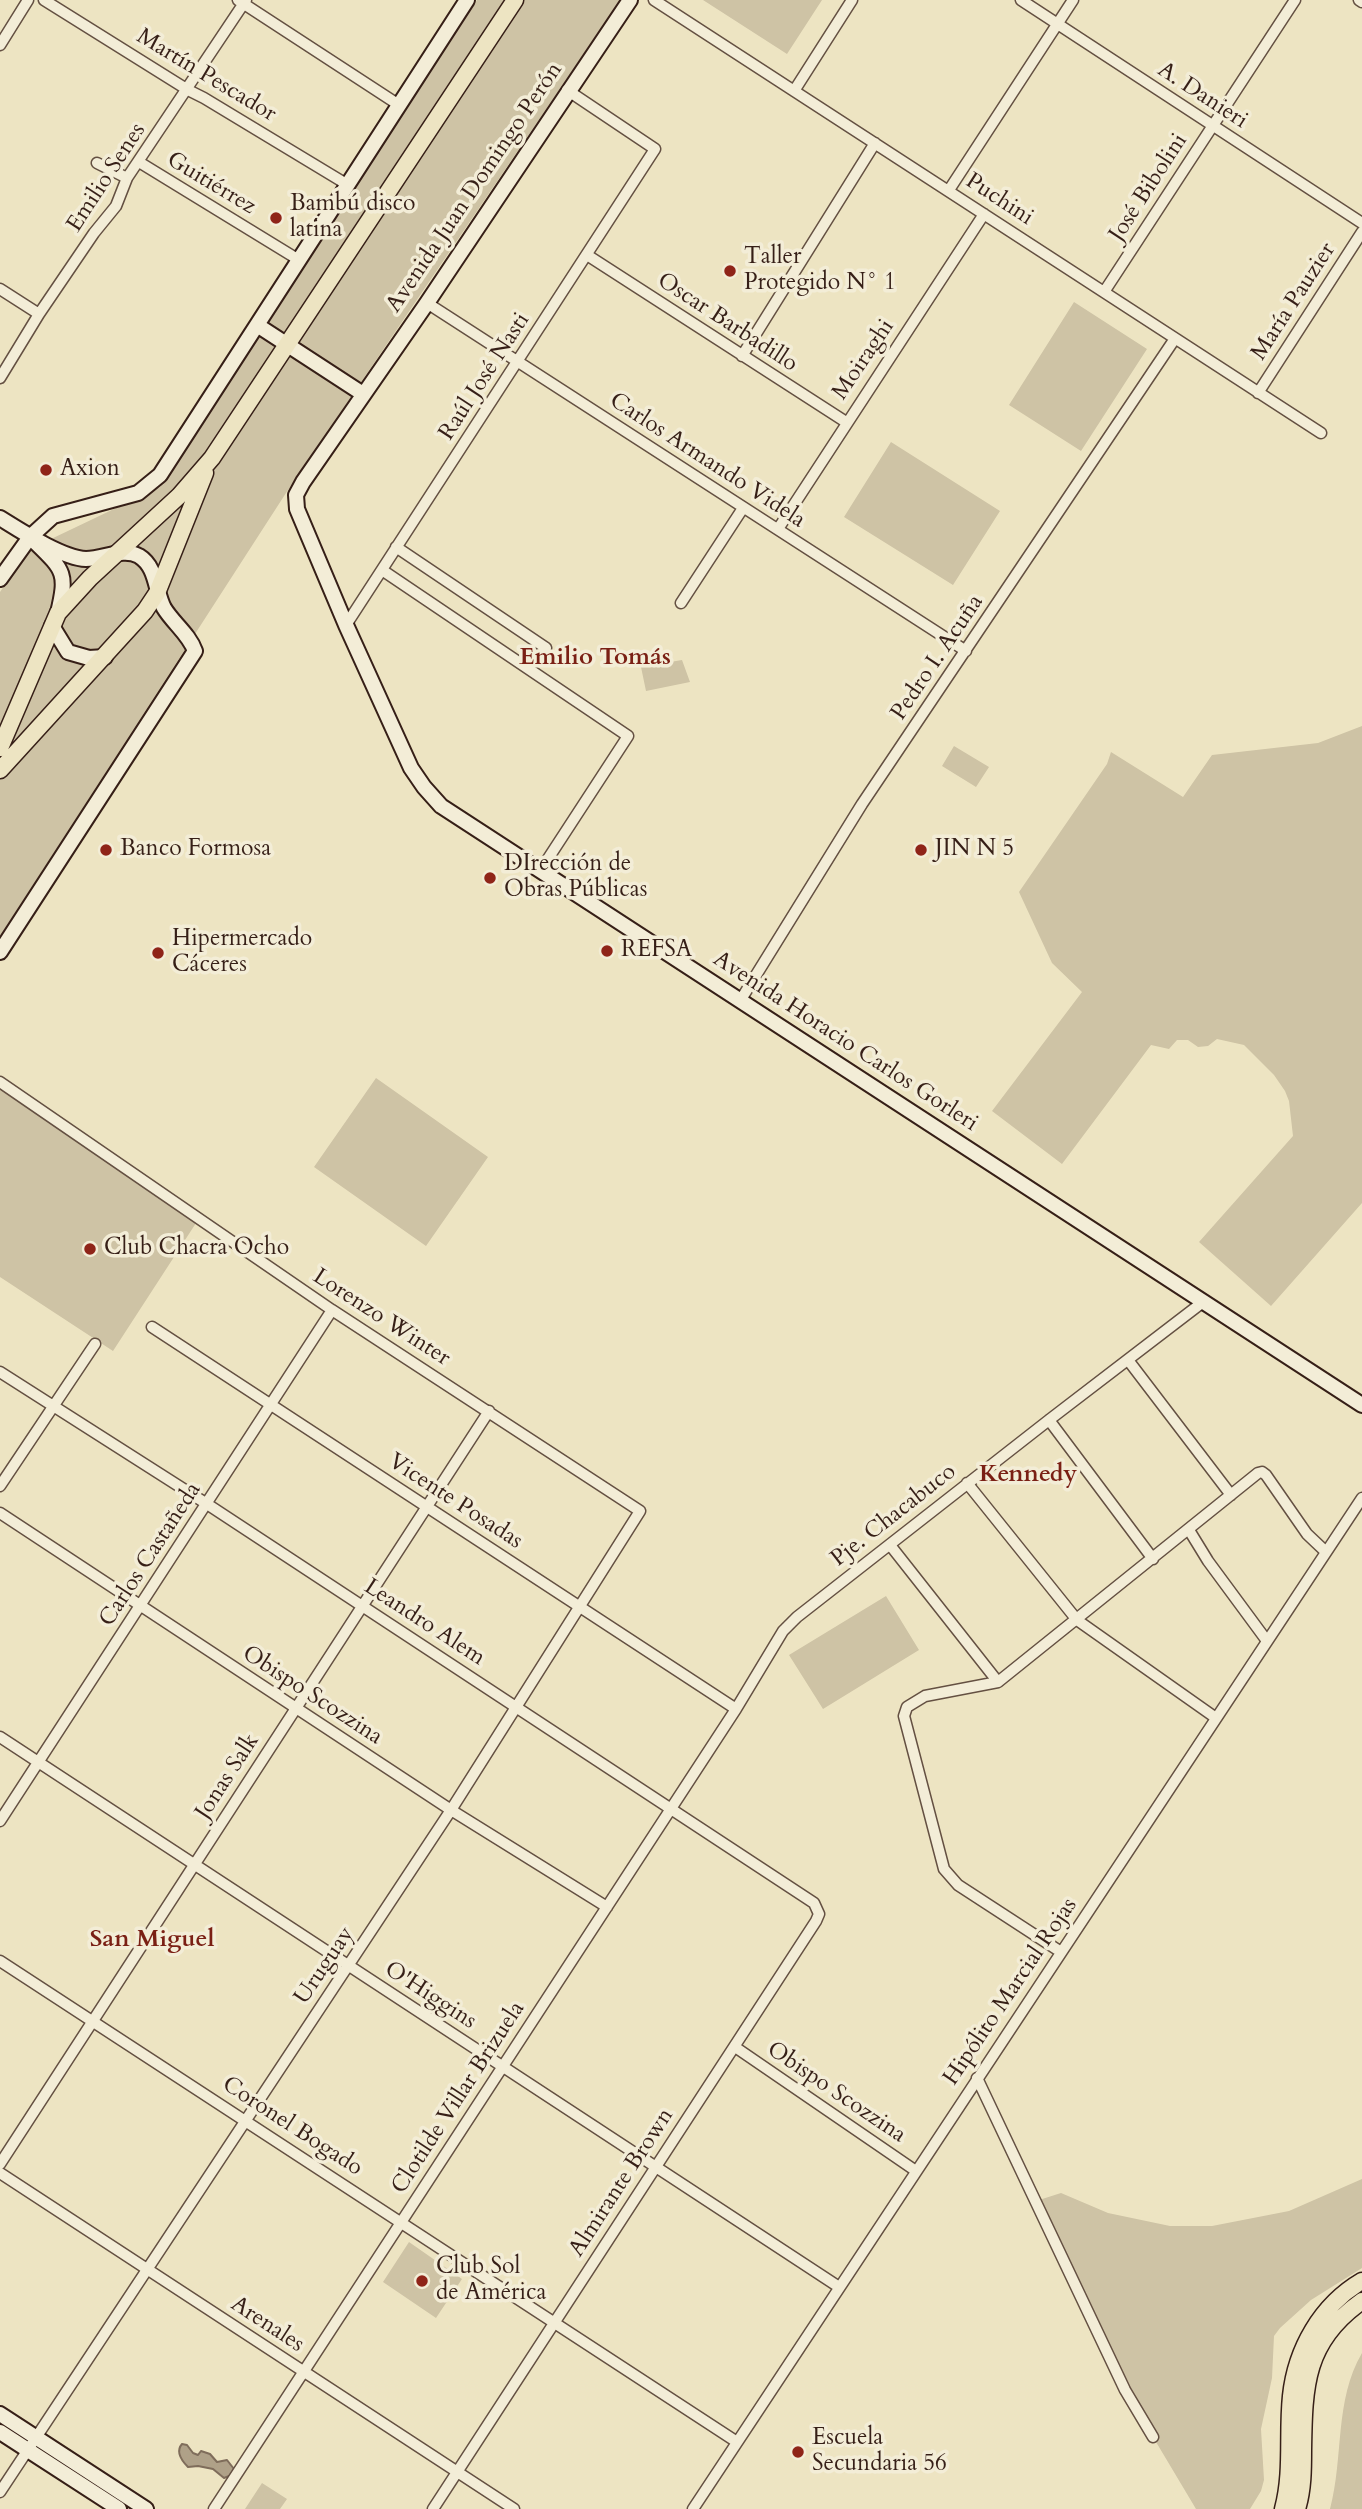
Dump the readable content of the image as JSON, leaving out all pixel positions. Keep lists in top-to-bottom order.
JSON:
{
  "streets": {
    "main road": ["Avenida Juan Domingo Perón", "Avenida Horacio Carlos Gorleri"],
    "street": [
      "Martín Pescador",
      "A. Danieri",
      "Emilio Senes",
      "Guitiérrez",
      "José Bibolini",
      "Puchini",
      "María Pauzier",
      "Oscar Barbadillo",
      "Moiraghi",
      "Raúl José Nasti",
      "Carlos Armando Videla",
      "Pedro I. Acuña",
      "Lorenzo Winter",
      "Vicente Posadas",
      "Pje. Chacabuco",
      "Carlos Castañeda",
      "Leandro Alem",
      "Obispo Scozzina",
      "Jonas Salk",
      "Uruguay",
      "Hipólito Marcial Rojas",
      "O'Higgins",
      "Clotilde Villar Brizuela",
      "Coronel Bogado",
      "Almirante Brown",
      "Arenales"
    ]
  },
  "crossings": [
    ["Martín Pescador", "Emilio Senes"],
    ["A. Danieri", "José Bibolini"],
    ["Emilio Senes", "Guitiérrez"],
    ["Avenida Juan Domingo Perón", "Raúl José Nasti"],
    ["Avenida Juan Domingo Perón", "Carlos Armando Videla"],
    ["Avenida Juan Domingo Perón", "Avenida Horacio Carlos Gorleri"],
    ["José Bibolini", "Puchini"],
    ["Puchini", "María Pauzier"],
    ["Puchini", "Moiraghi"],
    ["Puchini", "Pedro I. Acuña"],
    ["Oscar Barbadillo", "Moiraghi"],
    ["Oscar Barbadillo", "Raúl José Nasti"],
    ["Moiraghi", "Carlos Armando Videla"],
    ["Raúl José Nasti", "Carlos Armando Videla"],
    ["Raúl José Nasti", "Avenida Horacio Carlos Gorleri"],
    ["Carlos Armando Videla", "Pedro I. Acuña"],
    ["Pedro I. Acuña", "Avenida Horacio Carlos Gorleri"],
    ["Avenida Horacio Carlos Gorleri", "Pje. Chacabuco"],
    ["Lorenzo Winter", "Carlos Castañeda"],
    ["Lorenzo Winter", "Jonas Salk"],
    ["Lorenzo Winter", "Uruguay"],
    ["Vicente Posadas", "Pje. Chacabuco"],
    ["Vicente Posadas", "Carlos Castañeda"],
    ["Vicente Posadas", "Jonas Salk"],
    ["Vicente Posadas", "Uruguay"],
    ["Vicente Posadas", "Clotilde Villar Brizuela"],
    ["Pje. Chacabuco", "Clotilde Villar Brizuela"],
    ["Carlos Castañeda", "Leandro Alem"],
    ["Carlos Castañeda", "Obispo Scozzina"],
    ["Carlos Castañeda", "O'Higgins"],
    ["Leandro Alem", "Jonas Salk"],
    ["Leandro Alem", "Uruguay"],
    ["Leandro Alem", "Clotilde Villar Brizuela"],
    ["Leandro Alem", "Almirante Brown"],
    ["Obispo Scozzina", "Jonas Salk"],
    ["Obispo Scozzina", "Uruguay"],
    ["Obispo Scozzina", "Hipólito Marcial Rojas"],
    ["Obispo Scozzina", "Clotilde Villar Brizuela"],
    ["Obispo Scozzina", "Almirante Brown"],
    ["Jonas Salk", "O'Higgins"],
    ["Jonas Salk", "Coronel Bogado"],
    ["Uruguay", "O'Higgins"],
    ["Uruguay", "Coronel Bogado"],
    ["Uruguay", "Arenales"],
    ["Hipólito Marcial Rojas", "O'Higgins"],
    ["Hipólito Marcial Rojas", "Coronel Bogado"],
    ["O'Higgins", "Clotilde Villar Brizuela"],
    ["O'Higgins", "Almirante Brown"],
    ["Clotilde Villar Brizuela", "Coronel Bogado"],
    ["Clotilde Villar Brizuela", "Arenales"],
    ["Coronel Bogado", "Almirante Brown"],
    ["Almirante Brown", "Arenales"]
  ],
  "districts": ["Emilio Tomás", "Kennedy", "San Miguel"],
  "places": [
    "Bambú disco latina",
    "Taller Protegido N° 1",
    "Axion",
    "Banco Formosa",
    "JIN N 5",
    "DIrección de Obras Públicas",
    "REFSA",
    "Hipermercado Cáceres",
    "Club Chacra Ocho",
    "Club Sol de América",
    "Escuela Secundaria 56"
  ]
}
